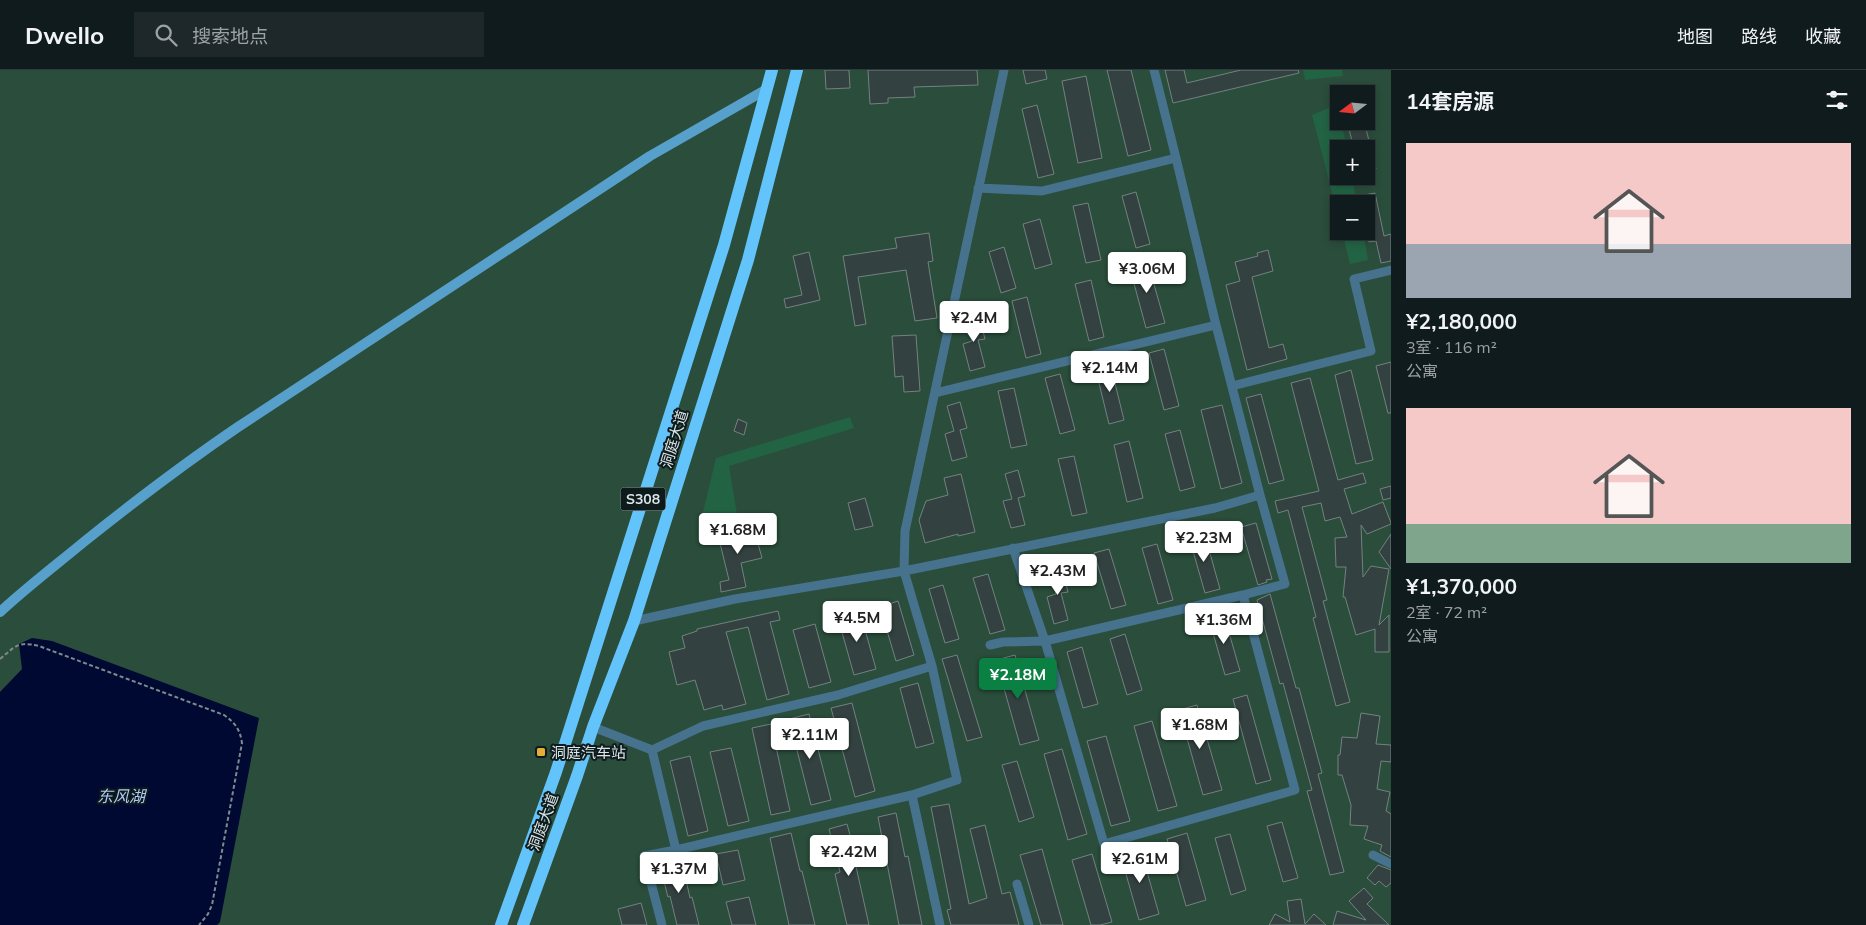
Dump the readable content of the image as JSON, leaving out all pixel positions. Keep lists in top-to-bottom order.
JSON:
{
  "streets": {
    "main road": ["洞庭大道", "S308"]
  },
  "water": ["东风湖"],
  "places": {
    "transit": ["洞庭汽车站"]
  },
  "north": "left",
  "page": {
    "header": "Dwello",
    "search": "搜索地点",
    "nav": ["地图", "路线", "收藏"],
    "heading": "14套房源",
    "map_buttons": ["+", "−"],
    "list": [
      {
        "name": "¥2,180,000",
        "note": "3室 · 116 m² · 公寓"
      },
      {
        "name": "¥1,370,000",
        "note": "2室 · 72 m² · 公寓"
      }
    ],
    "price": [
      "¥3.06M",
      "¥2.4M",
      "¥2.14M",
      "¥1.68M",
      "¥2.23M",
      "¥2.43M",
      "¥4.5M",
      "¥1.36M",
      "¥2.18M",
      "¥1.68M",
      "¥2.11M",
      "¥2.42M",
      "¥2.61M",
      "¥1.37M"
    ]
  }
}
